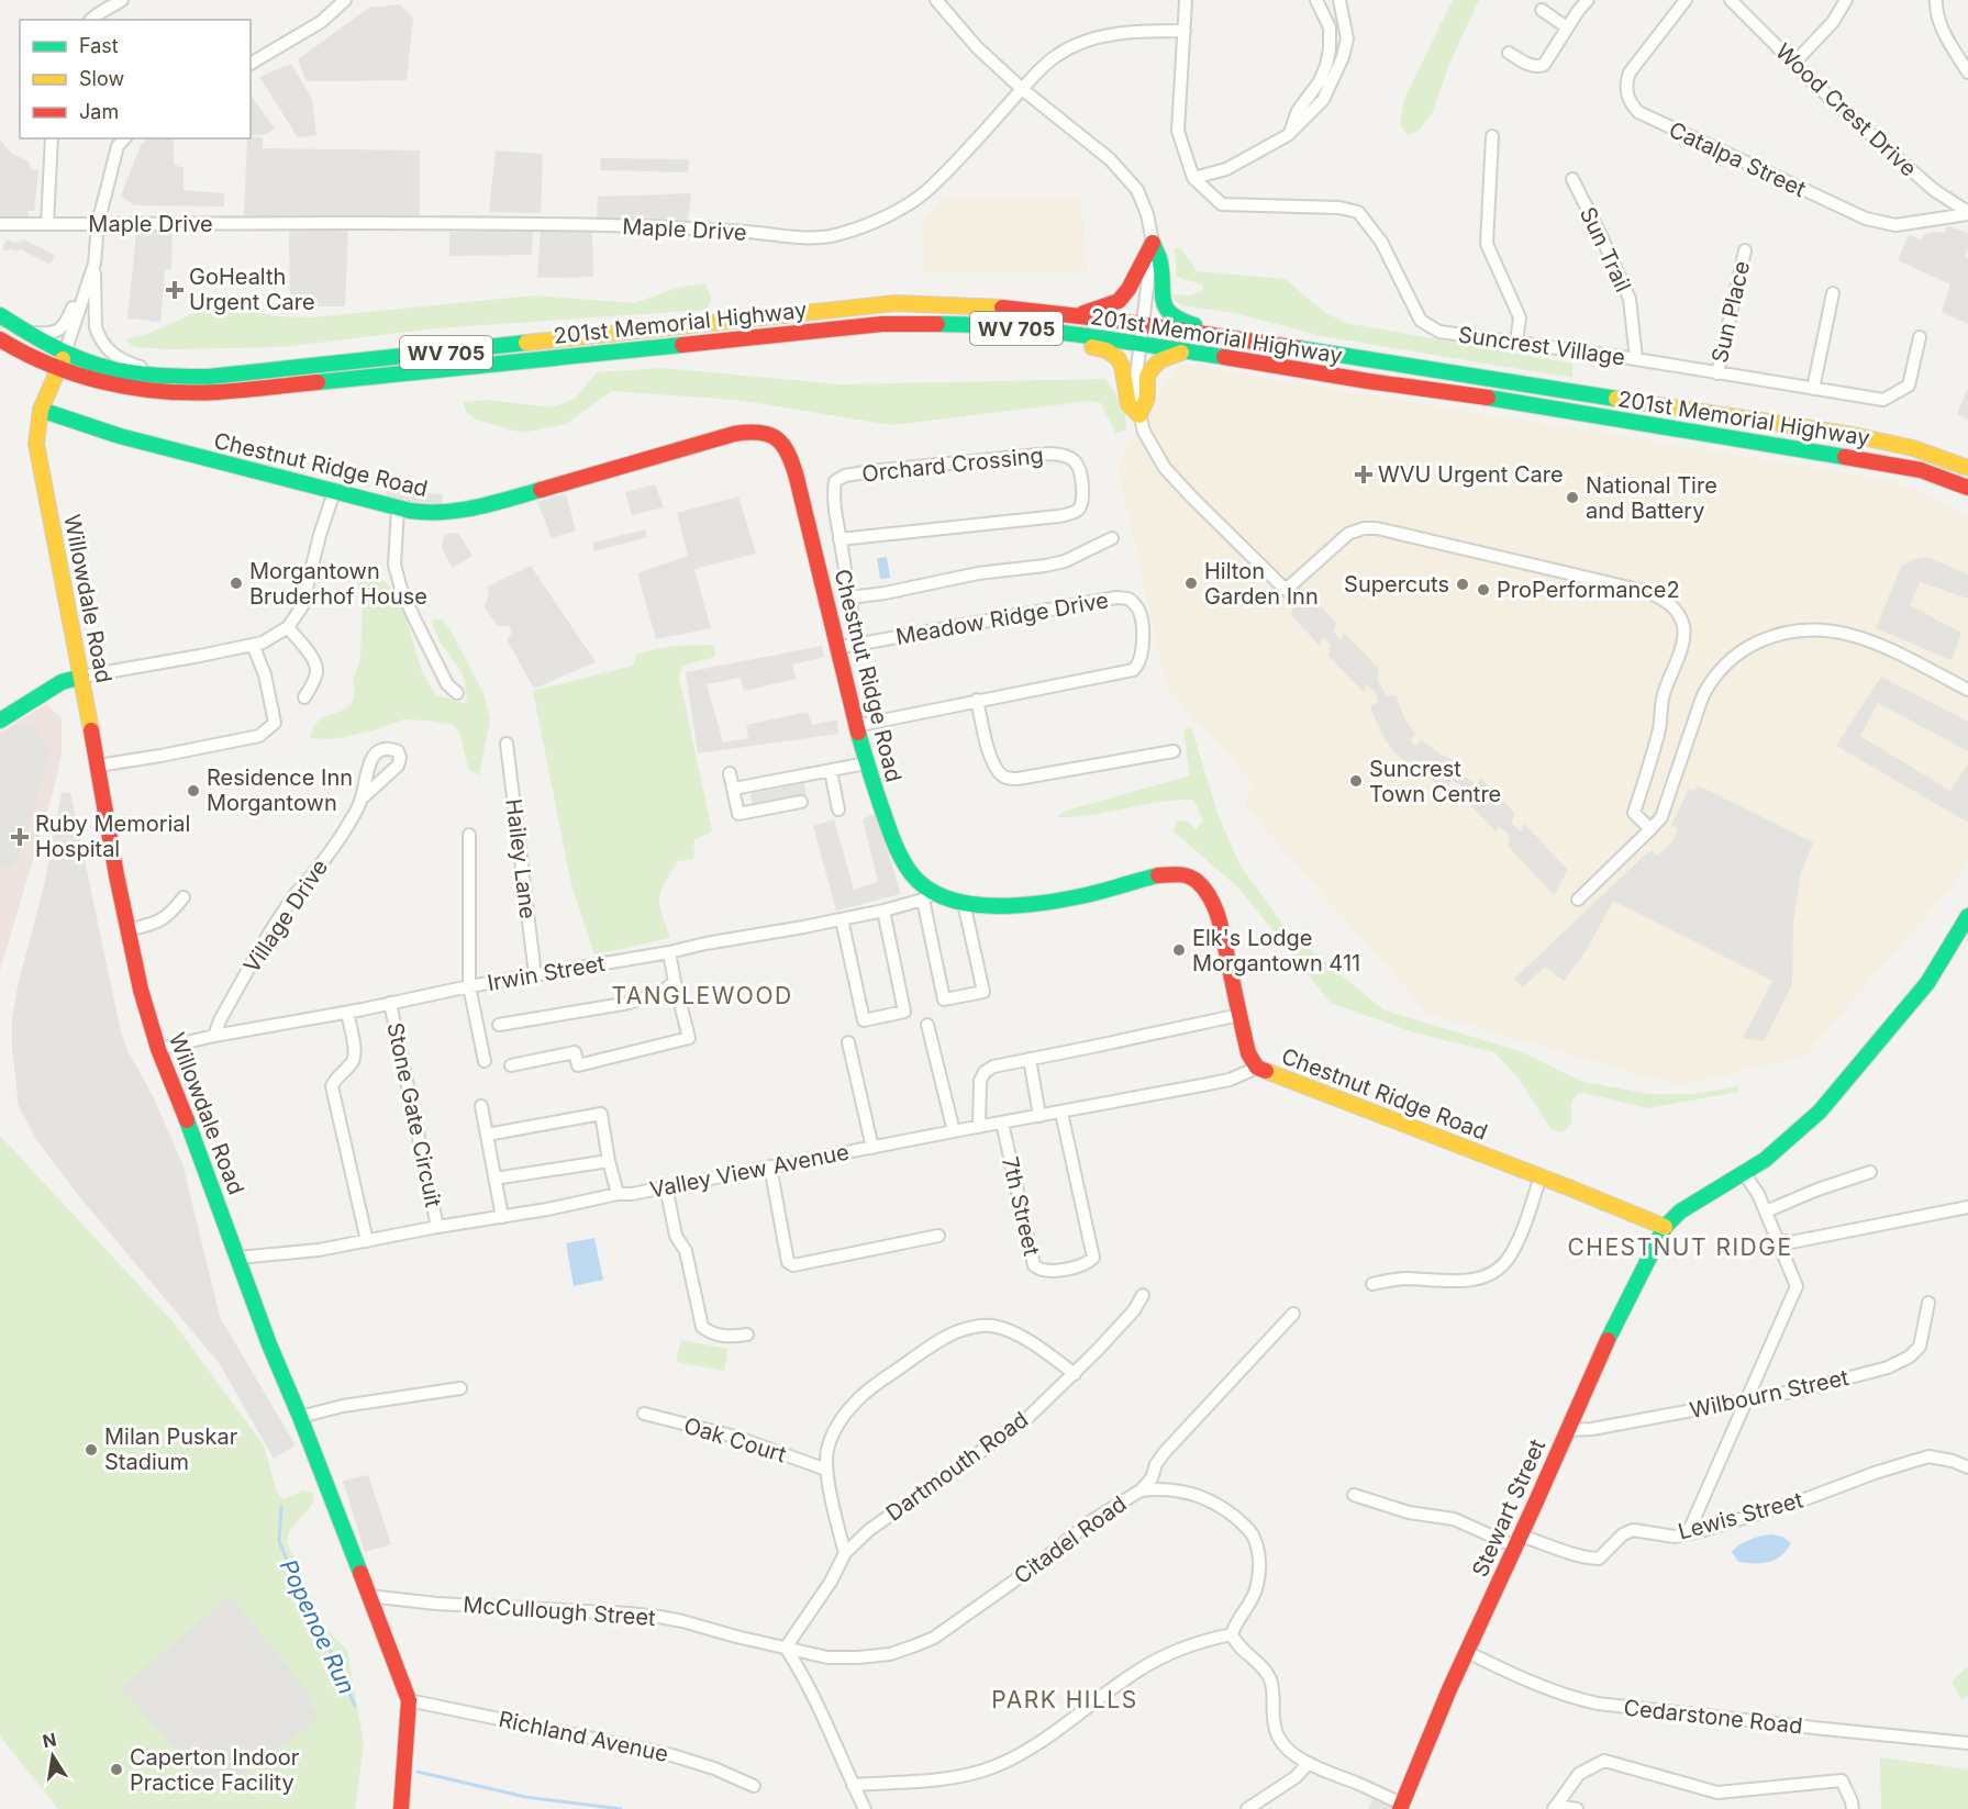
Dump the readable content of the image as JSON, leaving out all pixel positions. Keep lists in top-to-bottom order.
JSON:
{
  "streets": {
    "street": [
      "Wood Crest Drive",
      "Catalpa Street",
      "Maple Drive",
      "Sun Trail",
      "Sun Place",
      "201st Memorial Highway",
      "WV 705",
      "Suncrest Village",
      "Chestnut Ridge Road",
      "Orchard Crossing",
      "Willowdale Road",
      "Meadow Ridge Drive",
      "Hailey Lane",
      "Village Drive",
      "Irwin Street",
      "Stone Gate Circuit",
      "Valley View Avenue",
      "7th Street",
      "Wilbourn Street",
      "Oak Court",
      "Dartmouth Road",
      "Stewart Street",
      "Lewis Street",
      "Citadel Road",
      "McCullough Street",
      "Cedarstone Road",
      "Richland Avenue"
    ]
  },
  "crossings": [
    ["Wood Crest Drive", "Catalpa Street"],
    ["Sun Trail", "Suncrest Village"],
    ["Sun Place", "Suncrest Village"],
    ["201st Memorial Highway", "WV 705"],
    ["Chestnut Ridge Road", "Willowdale Road"],
    ["Chestnut Ridge Road", "Meadow Ridge Drive"],
    ["Chestnut Ridge Road", "Irwin Street"],
    ["Chestnut Ridge Road", "Valley View Avenue"],
    ["Chestnut Ridge Road", "Stewart Street"],
    ["Orchard Crossing", "Meadow Ridge Drive"],
    ["Willowdale Road", "Irwin Street"],
    ["Willowdale Road", "Valley View Avenue"],
    ["Willowdale Road", "McCullough Street"],
    ["Willowdale Road", "Richland Avenue"],
    ["Hailey Lane", "Irwin Street"],
    ["Village Drive", "Irwin Street"],
    ["Irwin Street", "Stone Gate Circuit"],
    ["Stone Gate Circuit", "Valley View Avenue"],
    ["Valley View Avenue", "7th Street"],
    ["Wilbourn Street", "Stewart Street"],
    ["Dartmouth Road", "Citadel Road"],
    ["Dartmouth Road", "McCullough Street"],
    ["Stewart Street", "Lewis Street"],
    ["Stewart Street", "Cedarstone Road"],
    ["Citadel Road", "McCullough Street"]
  ],
  "districts": ["TANGLEWOOD", "CHESTNUT RIDGE", "PARK HILLS"],
  "water": ["Popenoe Run"],
  "places": {
    "health": ["GoHealth Urgent Care", "WVU Urgent Care", "Ruby Memorial Hospital"],
    "other": [
      "National Tire and Battery",
      "Morgantown Bruderhof House",
      "Hilton Garden Inn",
      "Supercuts",
      "ProPerformance2",
      "Suncrest Town Centre",
      "Residence Inn Morgantown",
      "Elk's Lodge Morgantown 411",
      "Milan Puskar Stadium",
      "Caperton Indoor Practice Facility"
    ]
  },
  "legend": ["Fast", "Slow", "Jam"],
  "north": "top"
}
